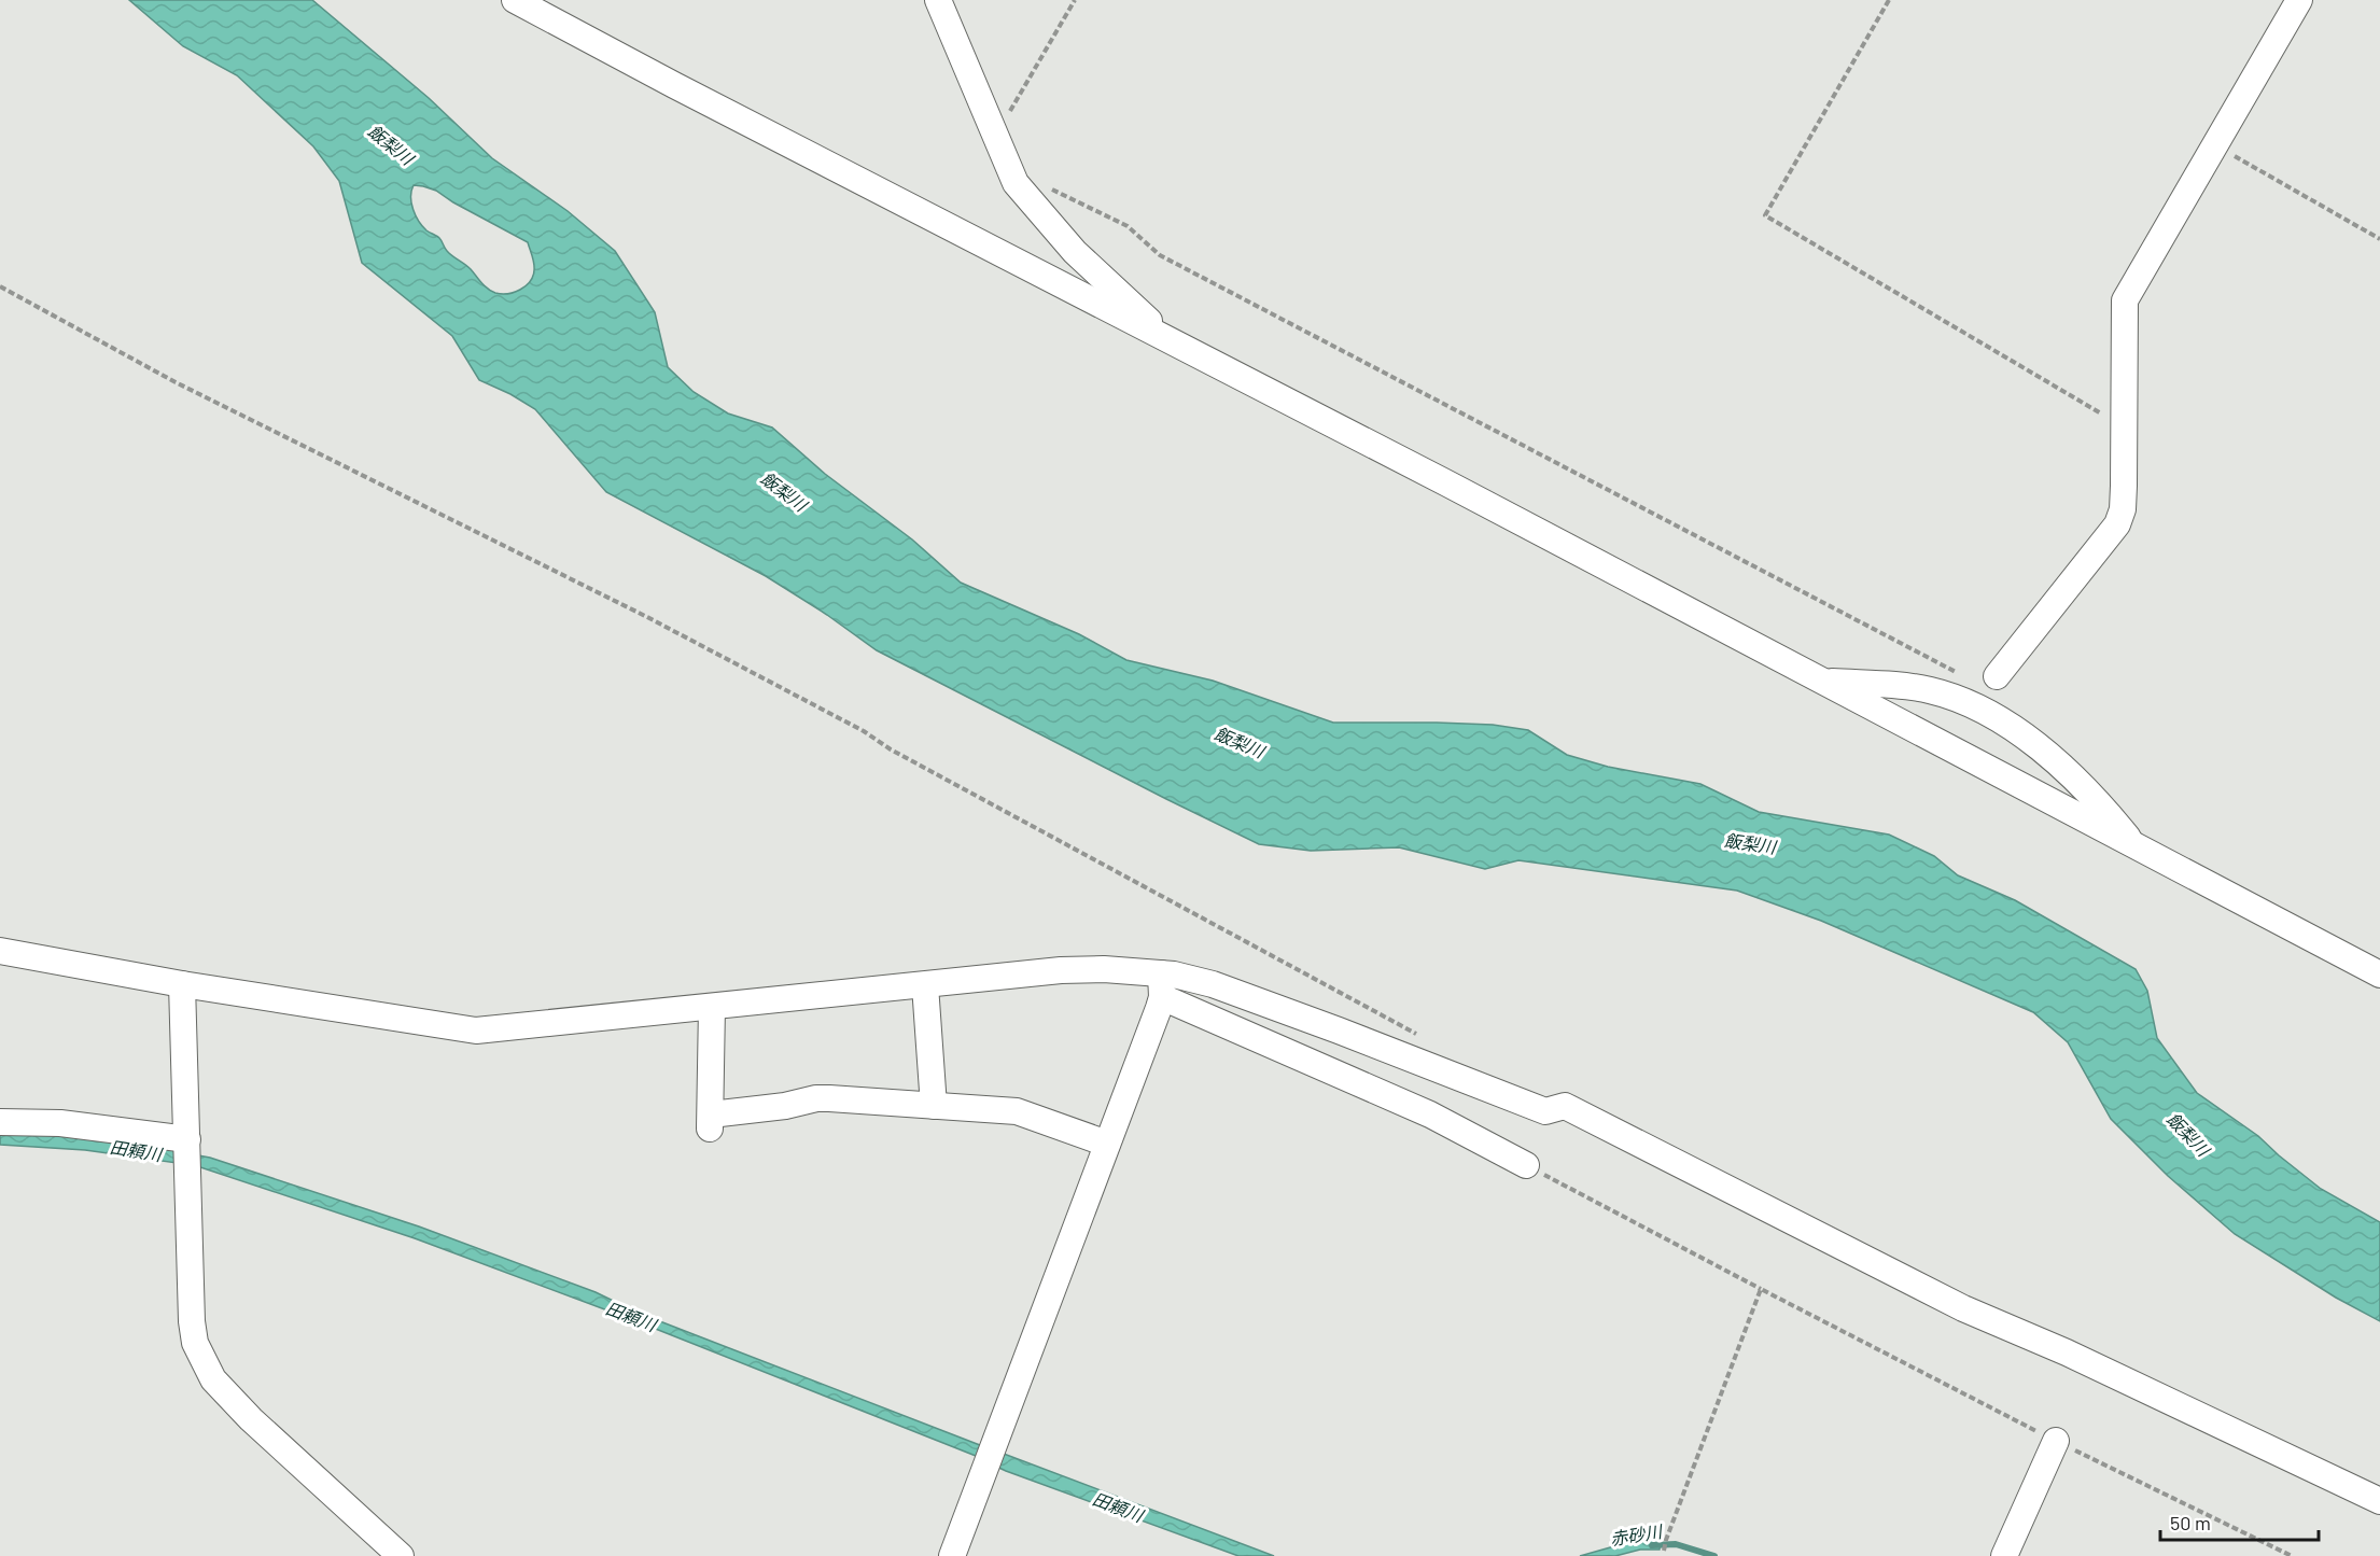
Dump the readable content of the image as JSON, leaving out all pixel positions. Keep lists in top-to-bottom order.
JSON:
{
  "water": ["飯梨川", "田頼川", "赤砂川"],
  "scale_bar": "50 m"
}
